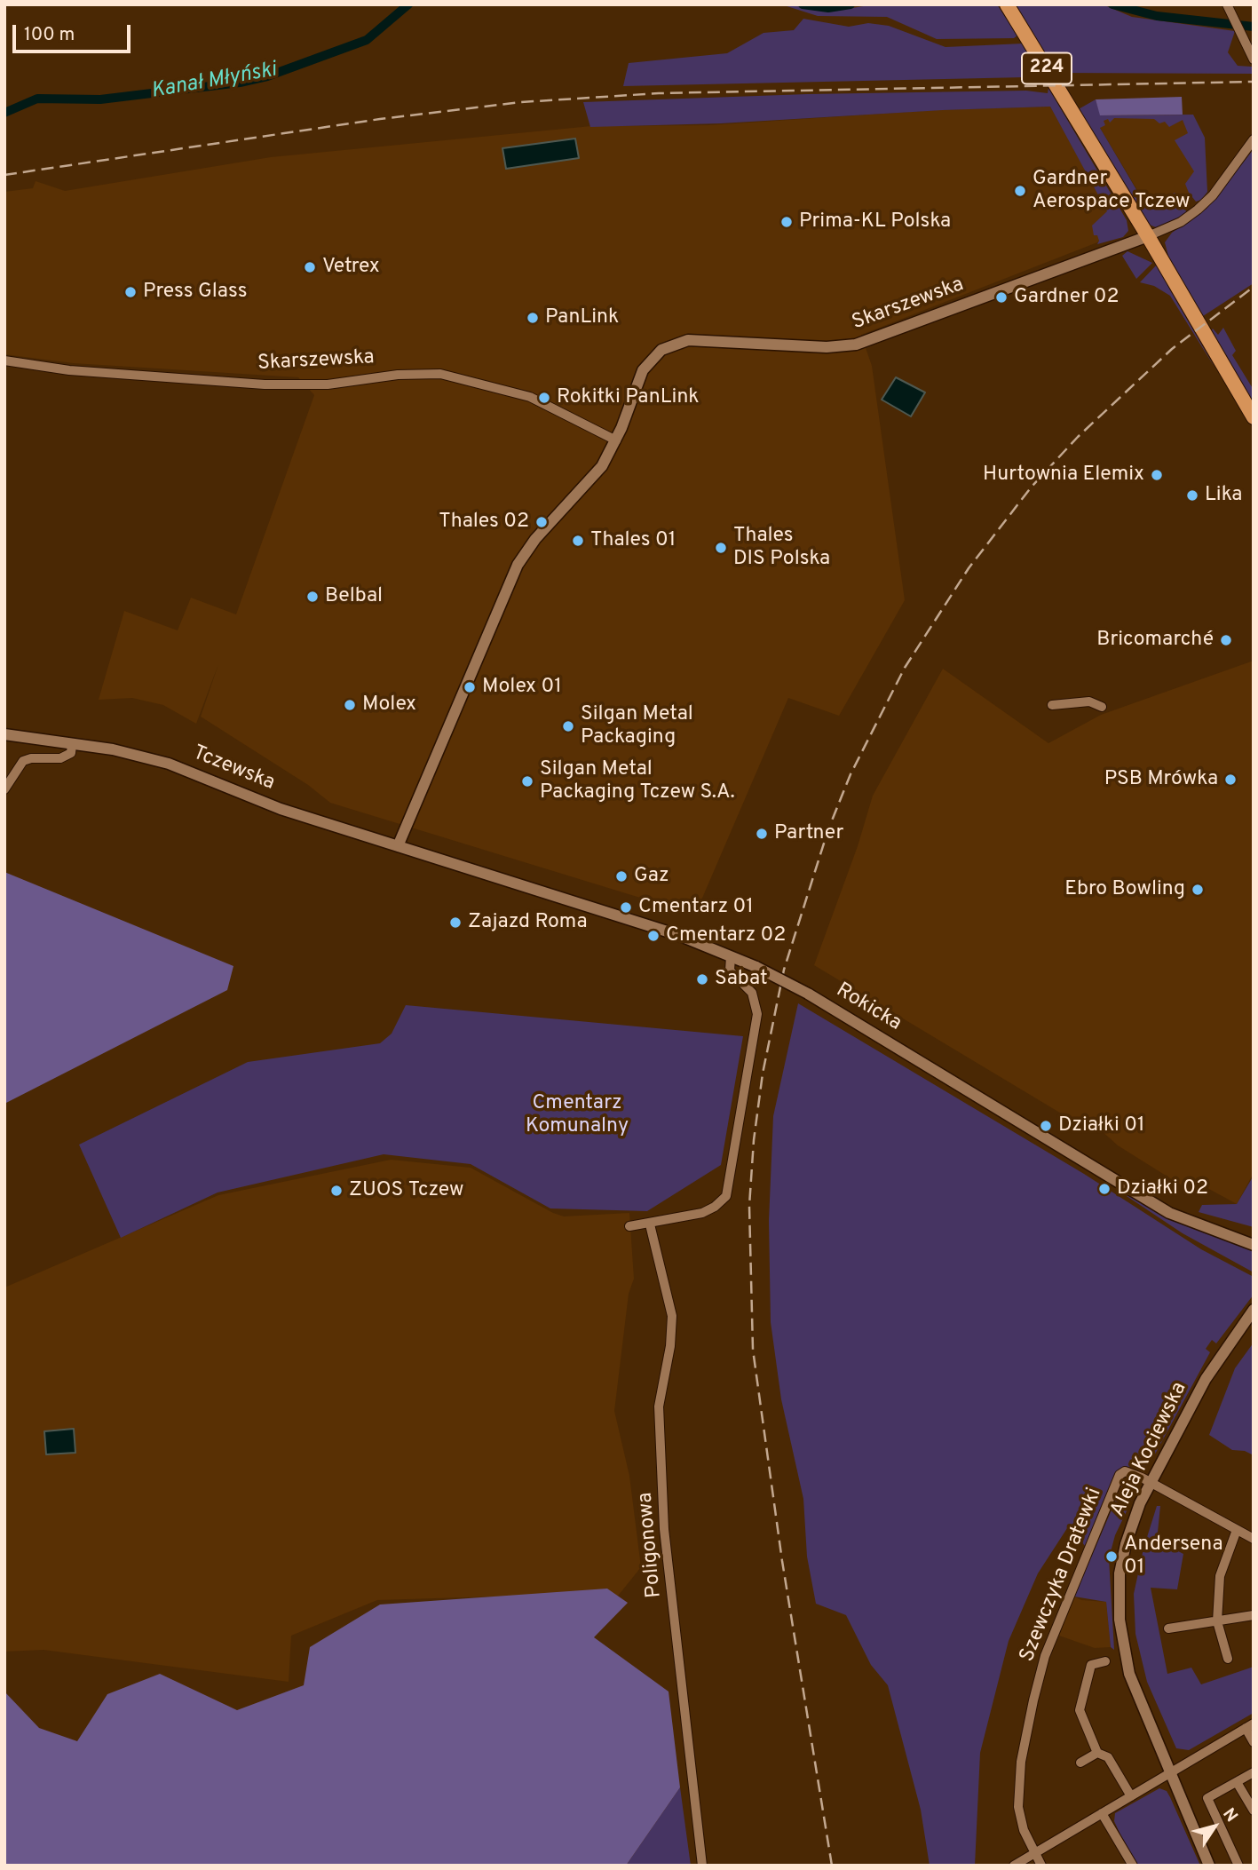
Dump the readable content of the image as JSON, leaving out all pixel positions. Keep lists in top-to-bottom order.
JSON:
{
  "streets": {
    "main road": ["224"],
    "street": [
      "Skarszewska",
      "Tczewska",
      "Rokicka",
      "Aleja Kociewska",
      "Poligonowa",
      "Szewczyka Dratewki"
    ]
  },
  "crossings": [
    ["224", "Skarszewska"],
    ["Skarszewska", "Tczewska"],
    ["Tczewska", "Rokicka"],
    ["Aleja Kociewska", "Szewczyka Dratewki"]
  ],
  "water": ["Kanał Młyński"],
  "parks": ["Cmentarz Komunalny"],
  "places": [
    "Gardner Aerospace Tczew",
    "Prima-KL Polska",
    "Vetrex",
    "Press Glass",
    "Gardner 02",
    "PanLink",
    "Rokitki PanLink",
    "Hurtownia Elemix",
    "Lika",
    "Thales 02",
    "Thales 01",
    "Thales DIS Polska",
    "Belbal",
    "Bricomarché",
    "Molex 01",
    "Molex",
    "Silgan Metal Packaging",
    "PSB Mrówka",
    "Silgan Metal Packaging Tczew S.A.",
    "Partner",
    "Gaz",
    "Ebro Bowling",
    "Cmentarz 01",
    "Zajazd Roma",
    "Cmentarz 02",
    "Sabat",
    "Działki 01",
    "Działki 02",
    "ZUOS Tczew",
    "Andersena 01"
  ],
  "scale_bar": "100 m",
  "north": "top right"
}
